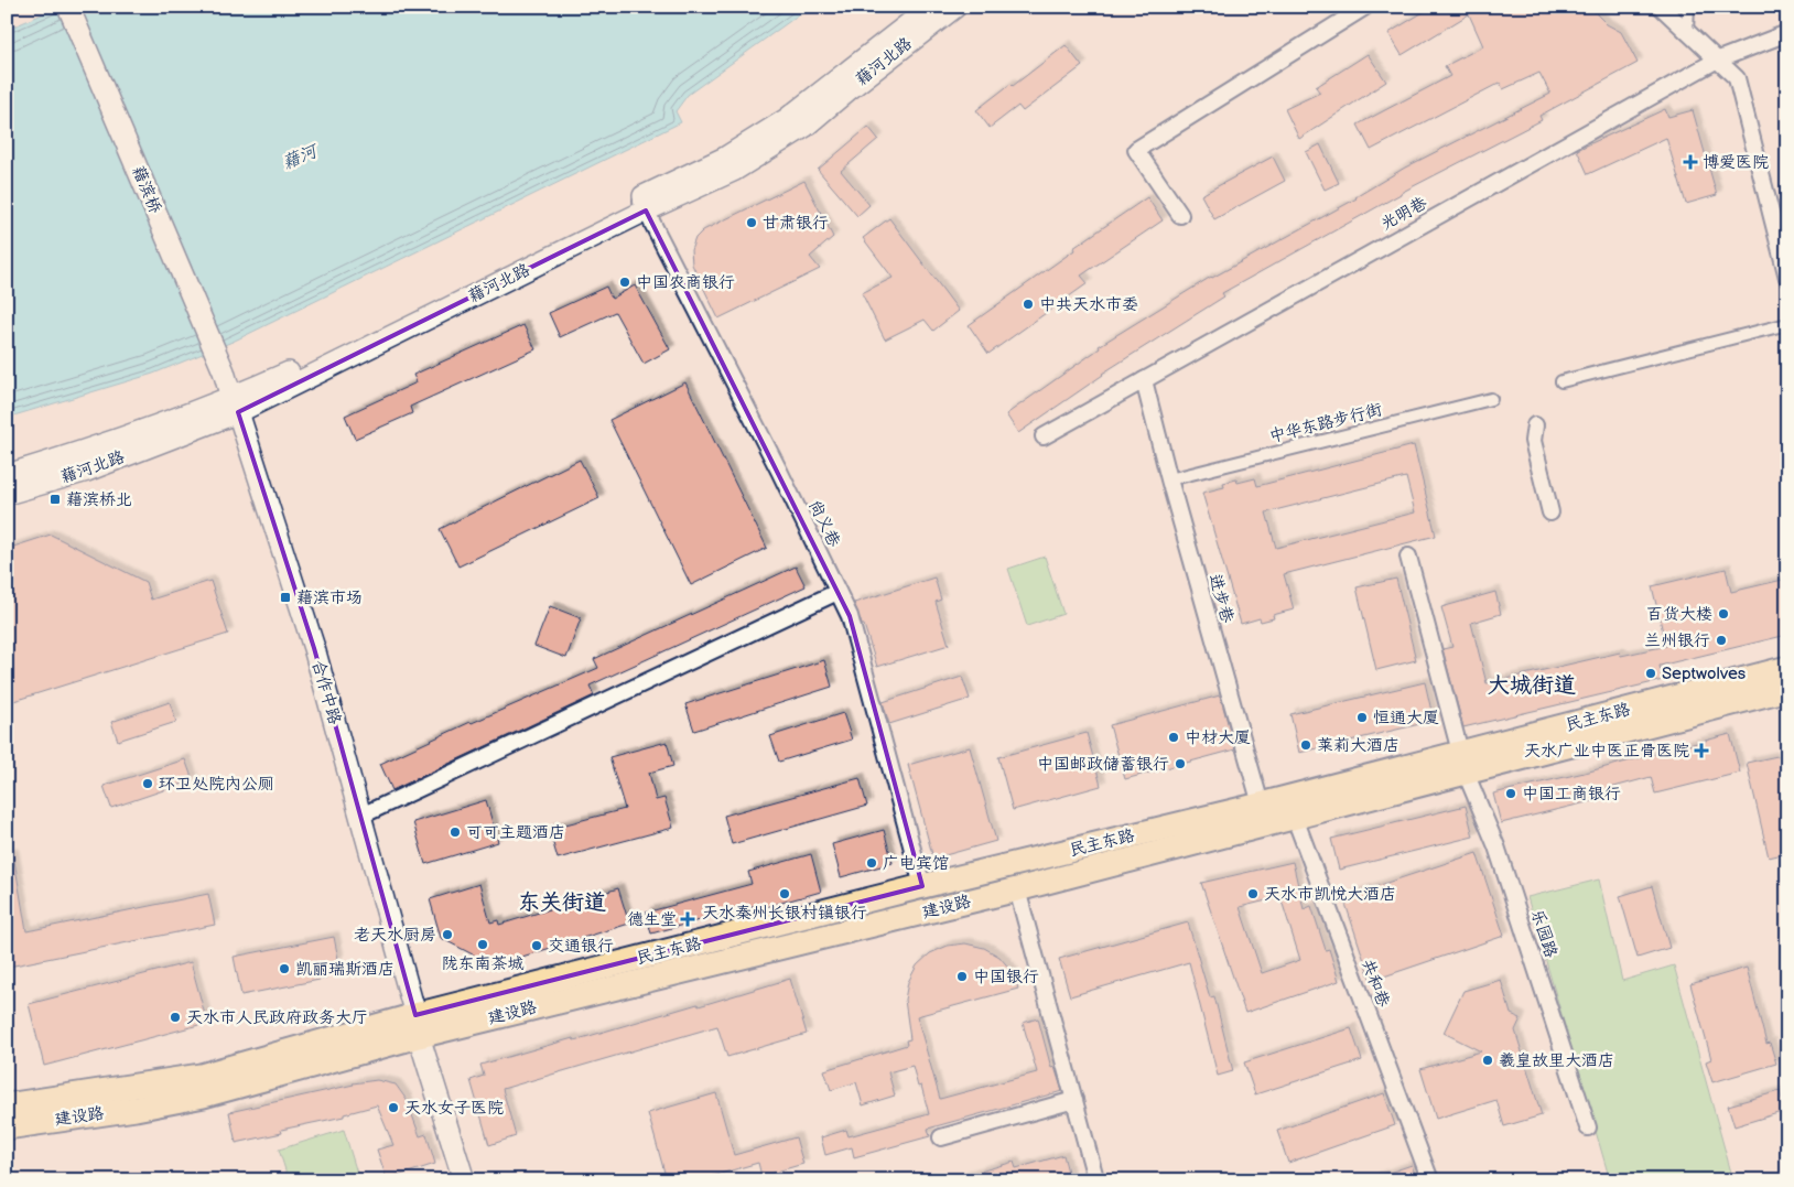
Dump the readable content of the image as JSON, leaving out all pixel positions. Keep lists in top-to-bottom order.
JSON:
{
  "streets": {
    "main road": [
      "藉河北路",
      "藉滨桥",
      "合作中路",
      "民主东路",
      "建设路"
    ],
    "street": [
      "光明巷",
      "中华东路步行街",
      "尚义巷",
      "进步巷",
      "乐园路",
      "共和巷"
    ]
  },
  "crossings": [
    ["藉河北路", "尚义巷"],
    ["藉河北路", "合作中路"],
    ["藉滨桥", "合作中路"],
    ["光明巷", "进步巷"],
    ["中华东路步行街", "进步巷"],
    ["尚义巷", "民主东路"],
    ["进步巷", "民主东路"],
    ["合作中路", "民主东路"],
    ["合作中路", "建设路"],
    ["民主东路", "建设路"],
    ["民主东路", "乐园路"],
    ["民主东路", "共和巷"]
  ],
  "districts": ["大城街道", "东关街道"],
  "water": ["藉河"],
  "places": {
    "health": ["博爱医院", "天水广业中医正骨医院", "德生堂"],
    "other": [
      "甘肃银行",
      "中国农商银行",
      "中共天水市委",
      "百货大楼",
      "兰州银行",
      "Septwolves",
      "恒通大厦",
      "中材大厦",
      "莱莉大酒店",
      "中国邮政储蓄银行",
      "环卫处院内公厕",
      "中国工商银行",
      "可可主题酒店",
      "广电宾馆",
      "天水秦州长银村镇银行",
      "天水市凯悦大酒店",
      "老天水厨房",
      "陇东南茶城",
      "交通银行",
      "凯丽瑞斯酒店",
      "中国银行",
      "天水市人民政府政务大厅",
      "羲皇故里大酒店",
      "天水女子医院"
    ],
    "transit": ["藉滨桥北", "藉滨市场"]
  }
}
